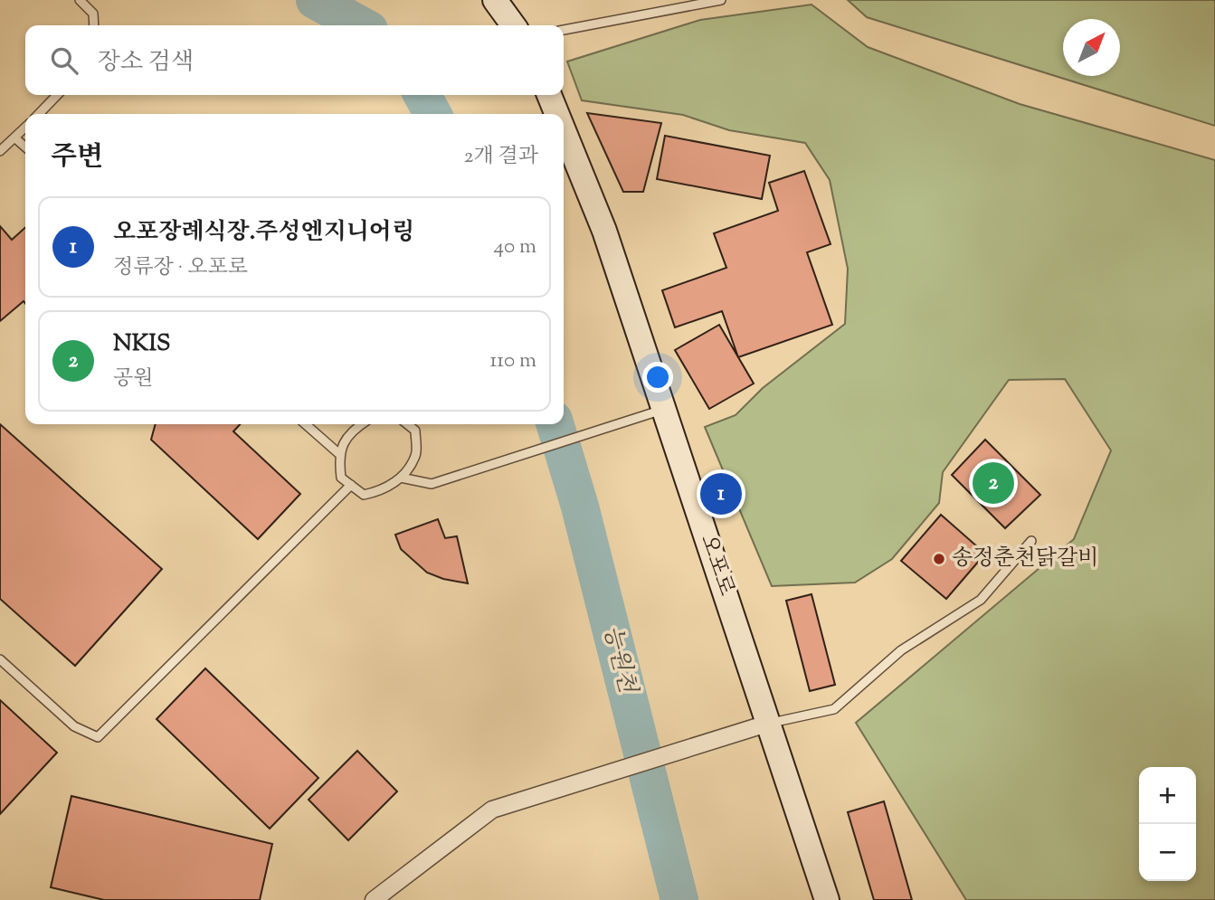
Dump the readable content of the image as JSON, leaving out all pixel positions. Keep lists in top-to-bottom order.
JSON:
{
  "streets": {
    "street": ["오포로"]
  },
  "water": ["능원천"],
  "places": ["송정춘천닭갈비"],
  "north": "top right",
  "page": {
    "search": "장소 검색",
    "heading": ["주변", "2개 결과"],
    "list": [
      {
        "mark": "1",
        "name": "오포장례식장.주성엔지니어링",
        "note": "정류장 · 오포로",
        "value": "40 m"
      },
      {
        "mark": "2",
        "name": "NKIS",
        "note": "공원",
        "value": "110 m"
      }
    ],
    "pins": ["2", "1"],
    "map_buttons": ["+", "−"]
  }
}
